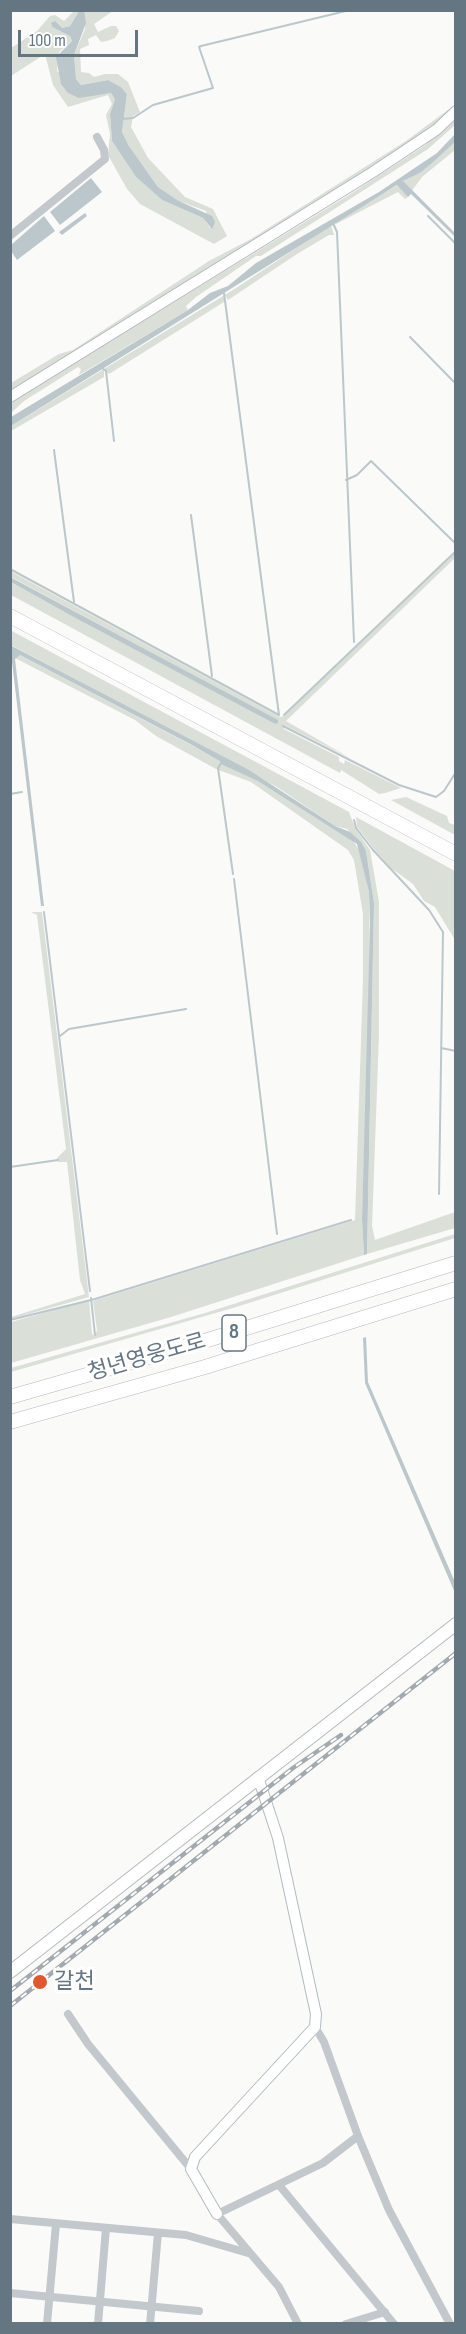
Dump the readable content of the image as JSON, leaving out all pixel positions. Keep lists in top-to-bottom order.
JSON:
{
  "streets": {
    "highway": ["8", "청년영웅도로"]
  },
  "places": ["갈천"],
  "scale_bar": "100 m"
}
